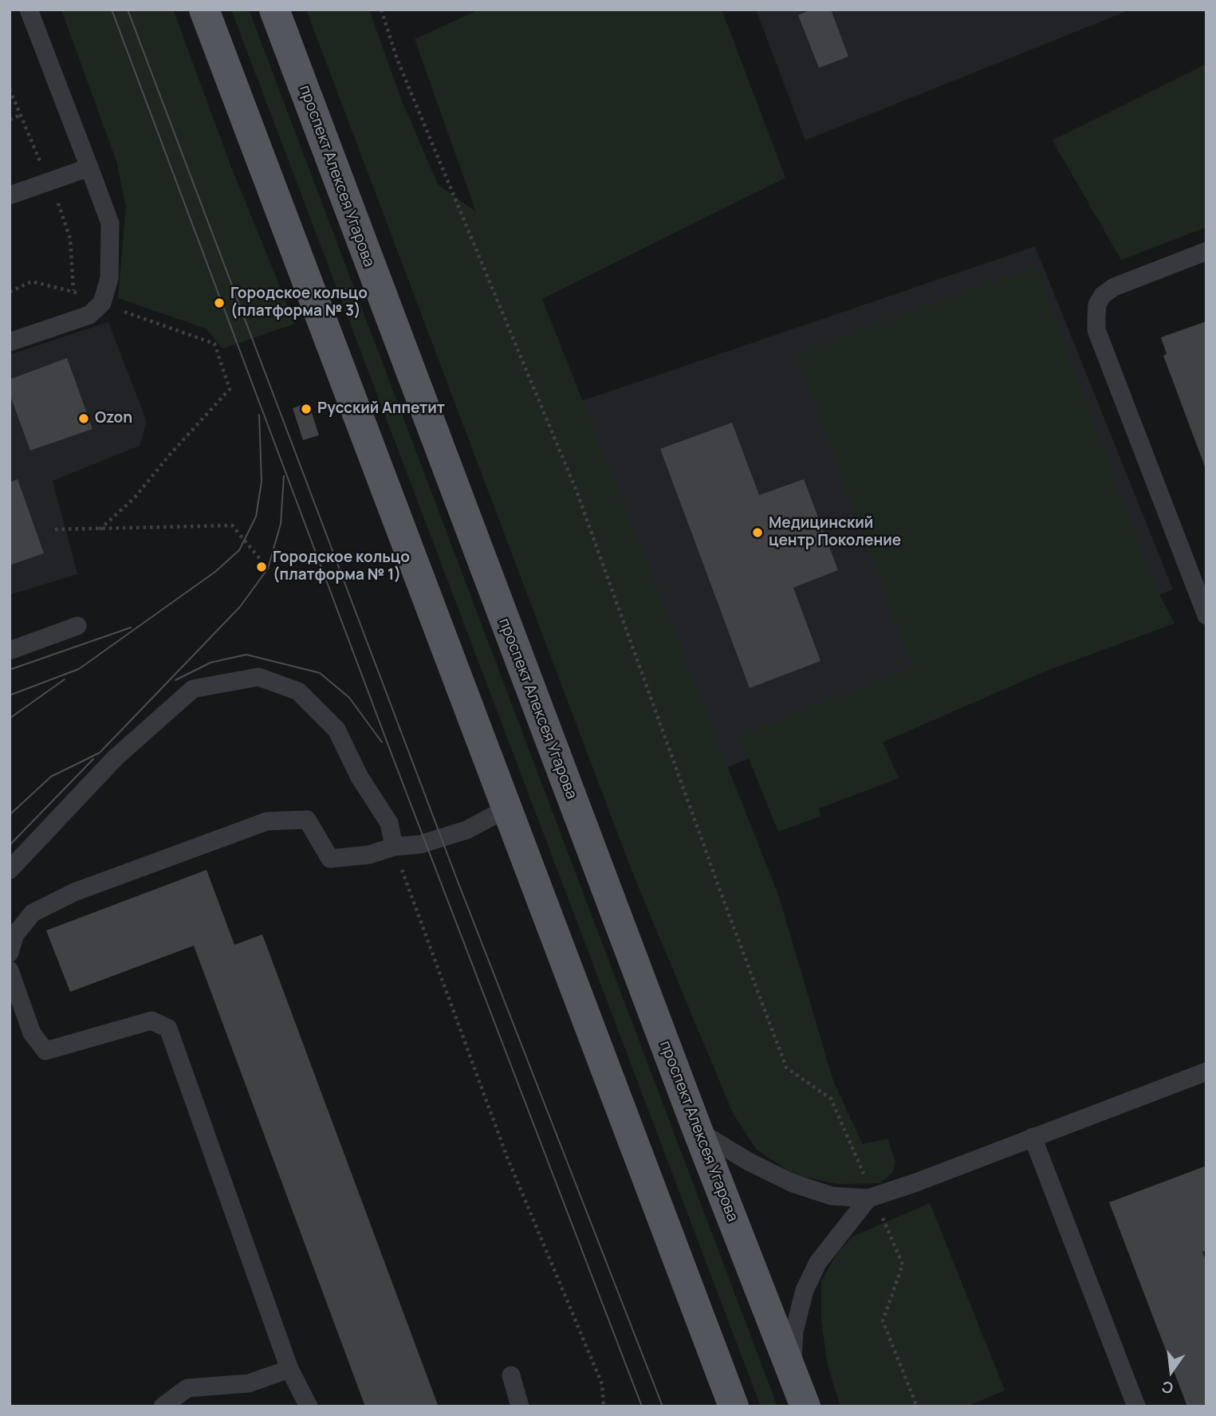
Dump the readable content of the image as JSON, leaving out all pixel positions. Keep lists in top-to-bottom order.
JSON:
{
  "streets": {
    "main road": ["проспект Алексея Угарова"]
  },
  "places": [
    "Городское кольцо (платформа № 3)",
    "Русский Аппетит",
    "Ozon",
    "Медицинский центр Поколение",
    "Городское кольцо (платформа № 1)"
  ],
  "north": "bottom"
}
